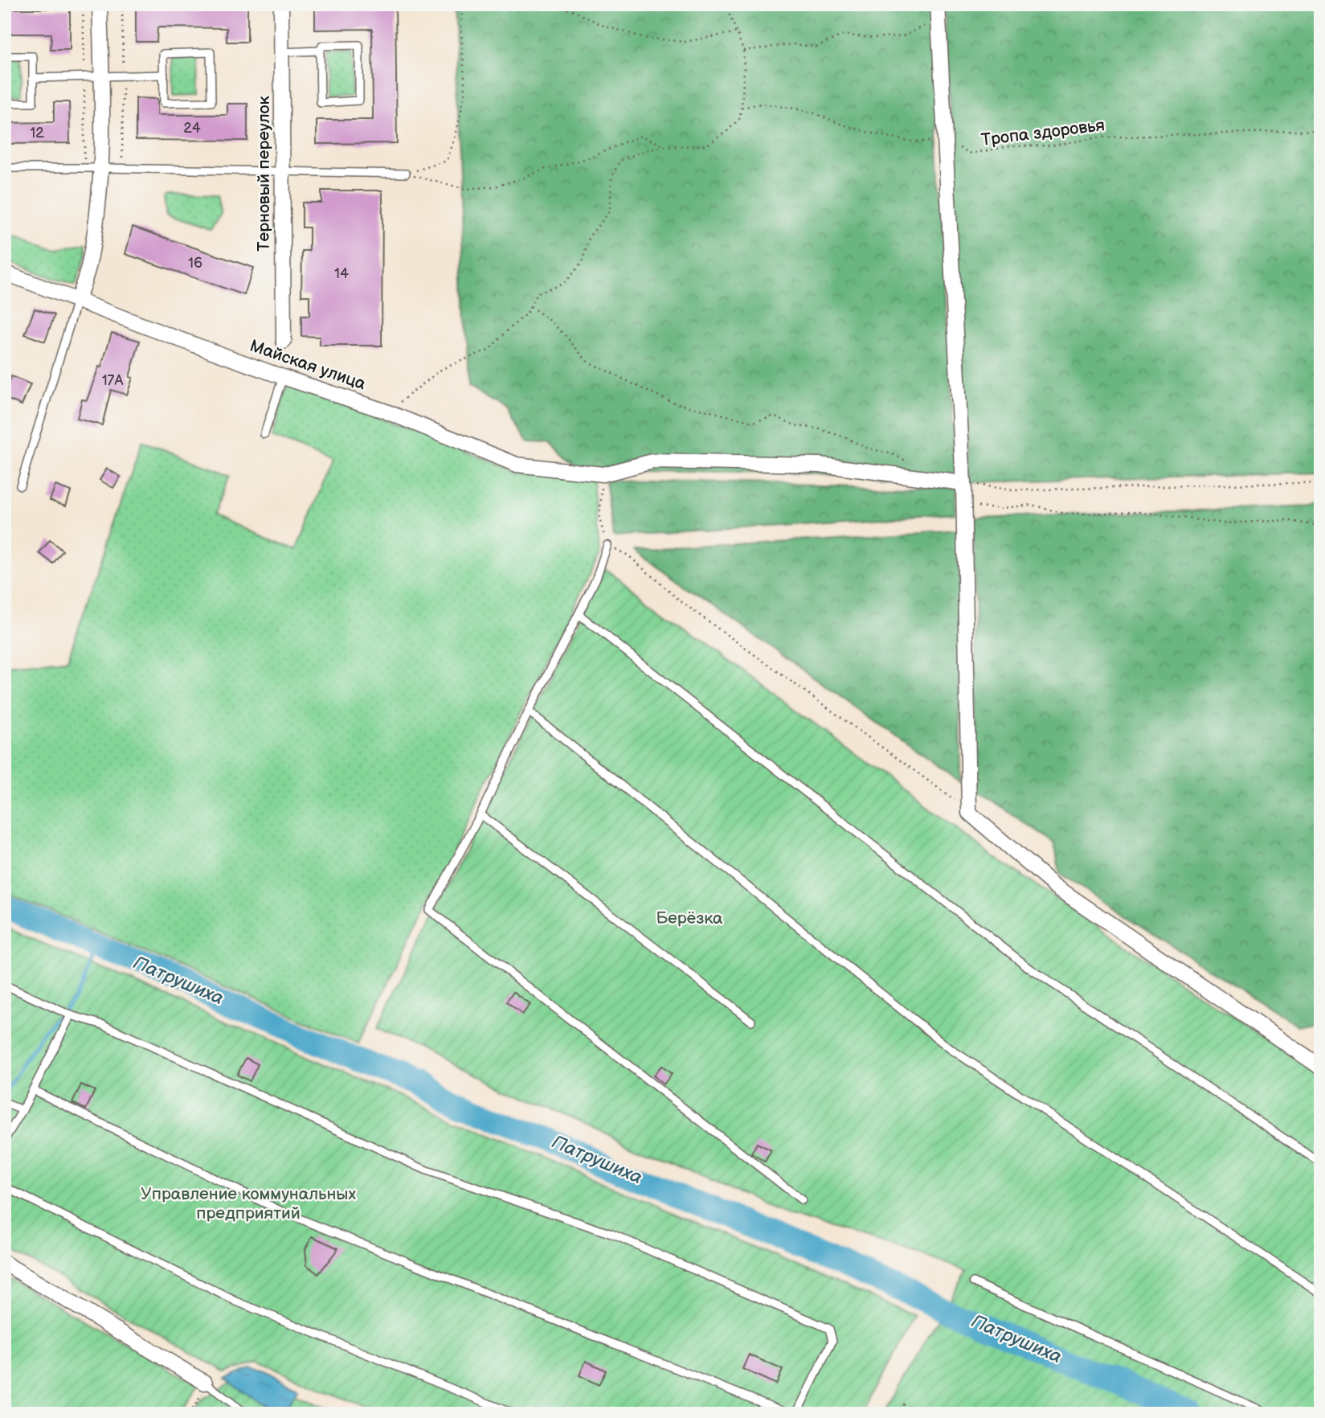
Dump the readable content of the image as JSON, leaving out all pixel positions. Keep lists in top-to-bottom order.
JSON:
{
  "streets": {
    "street": ["Терновый переулок", "Майская улица"],
    "path": ["Тропа здоровья"]
  },
  "water": ["Патрушиха"],
  "parks": ["Берёзка", "Управление коммунальных предприятий"],
  "house_numbers": [
    "24",
    "12",
    "16",
    "14",
    "17А"
  ]
}
